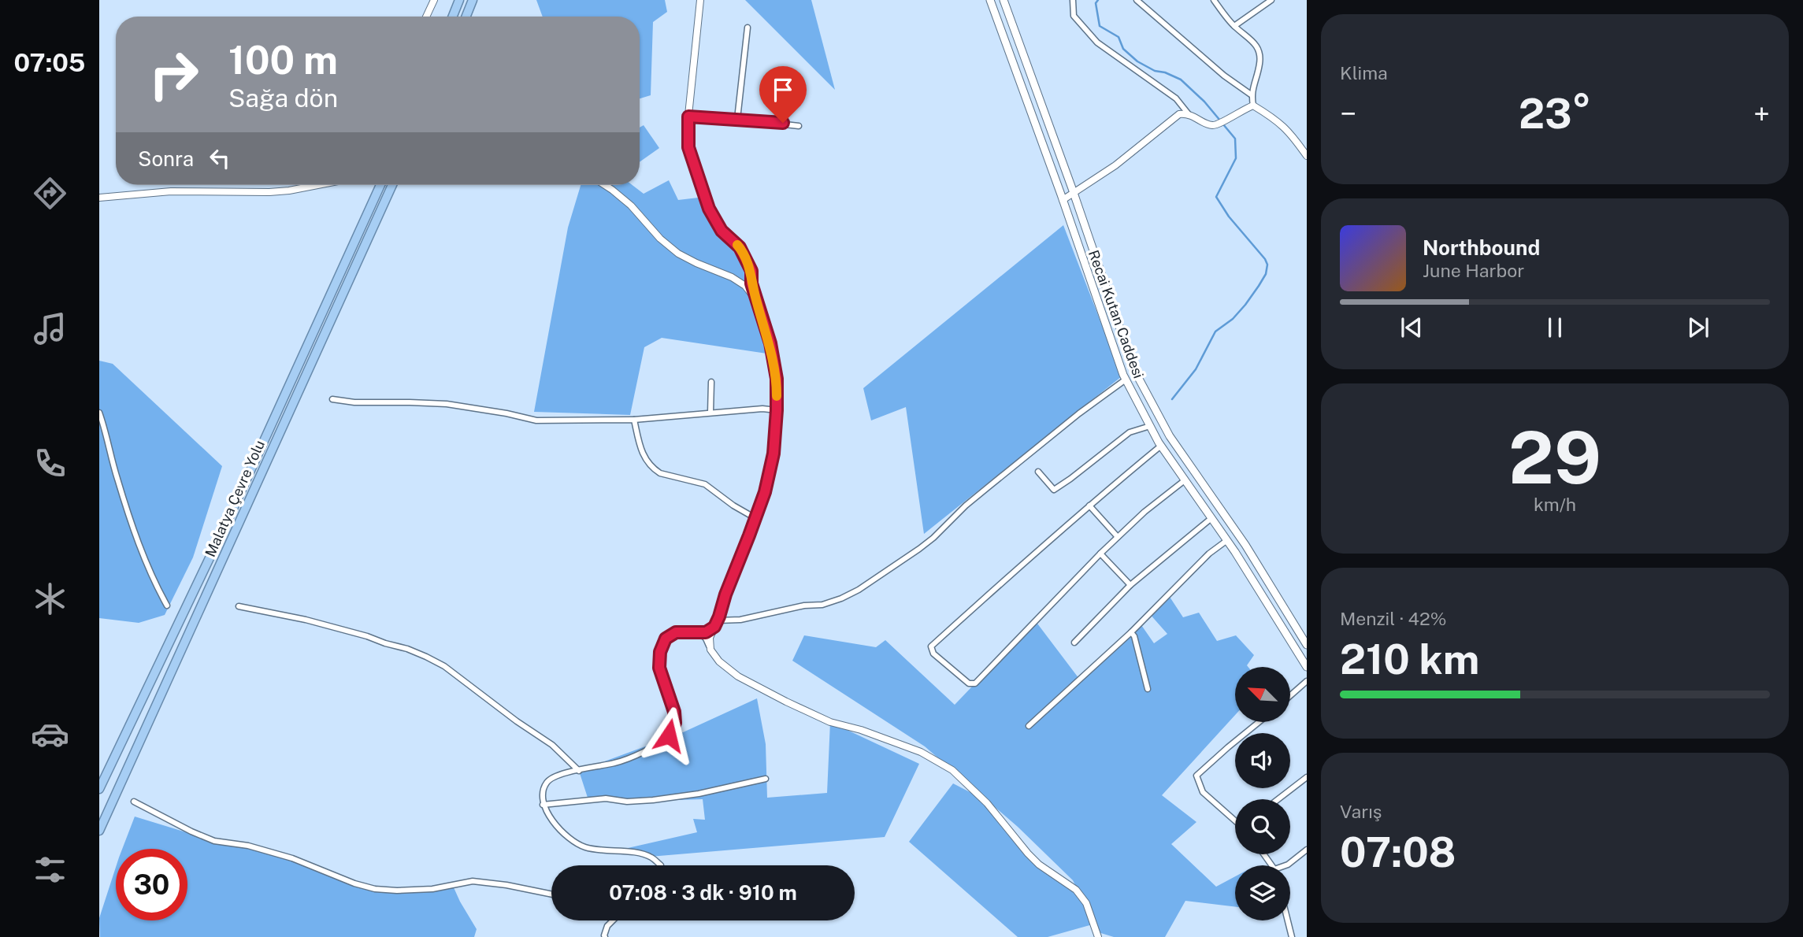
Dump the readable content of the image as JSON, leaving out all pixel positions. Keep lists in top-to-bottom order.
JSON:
{
  "streets": {
    "highway": ["Malatya Çevre Yolu"],
    "main road": ["Recai Kutan Caddesi"]
  },
  "north": "top left",
  "page": {
    "tabs": "07:05",
    "tile": [
      "Klima",
      ["29", "km/h"],
      ["Menzil · 42%", "210 km"],
      ["Varış", "07:08"]
    ],
    "turn": ["100 m", "Sağa dön"],
    "heat": ["−", "23°", "+"],
    "then": "Sonra",
    "song": ["Northbound", "June Harbor"],
    "limit": "30",
    "trip": "07:08 · 3 dk · 910 m"
  }
}
